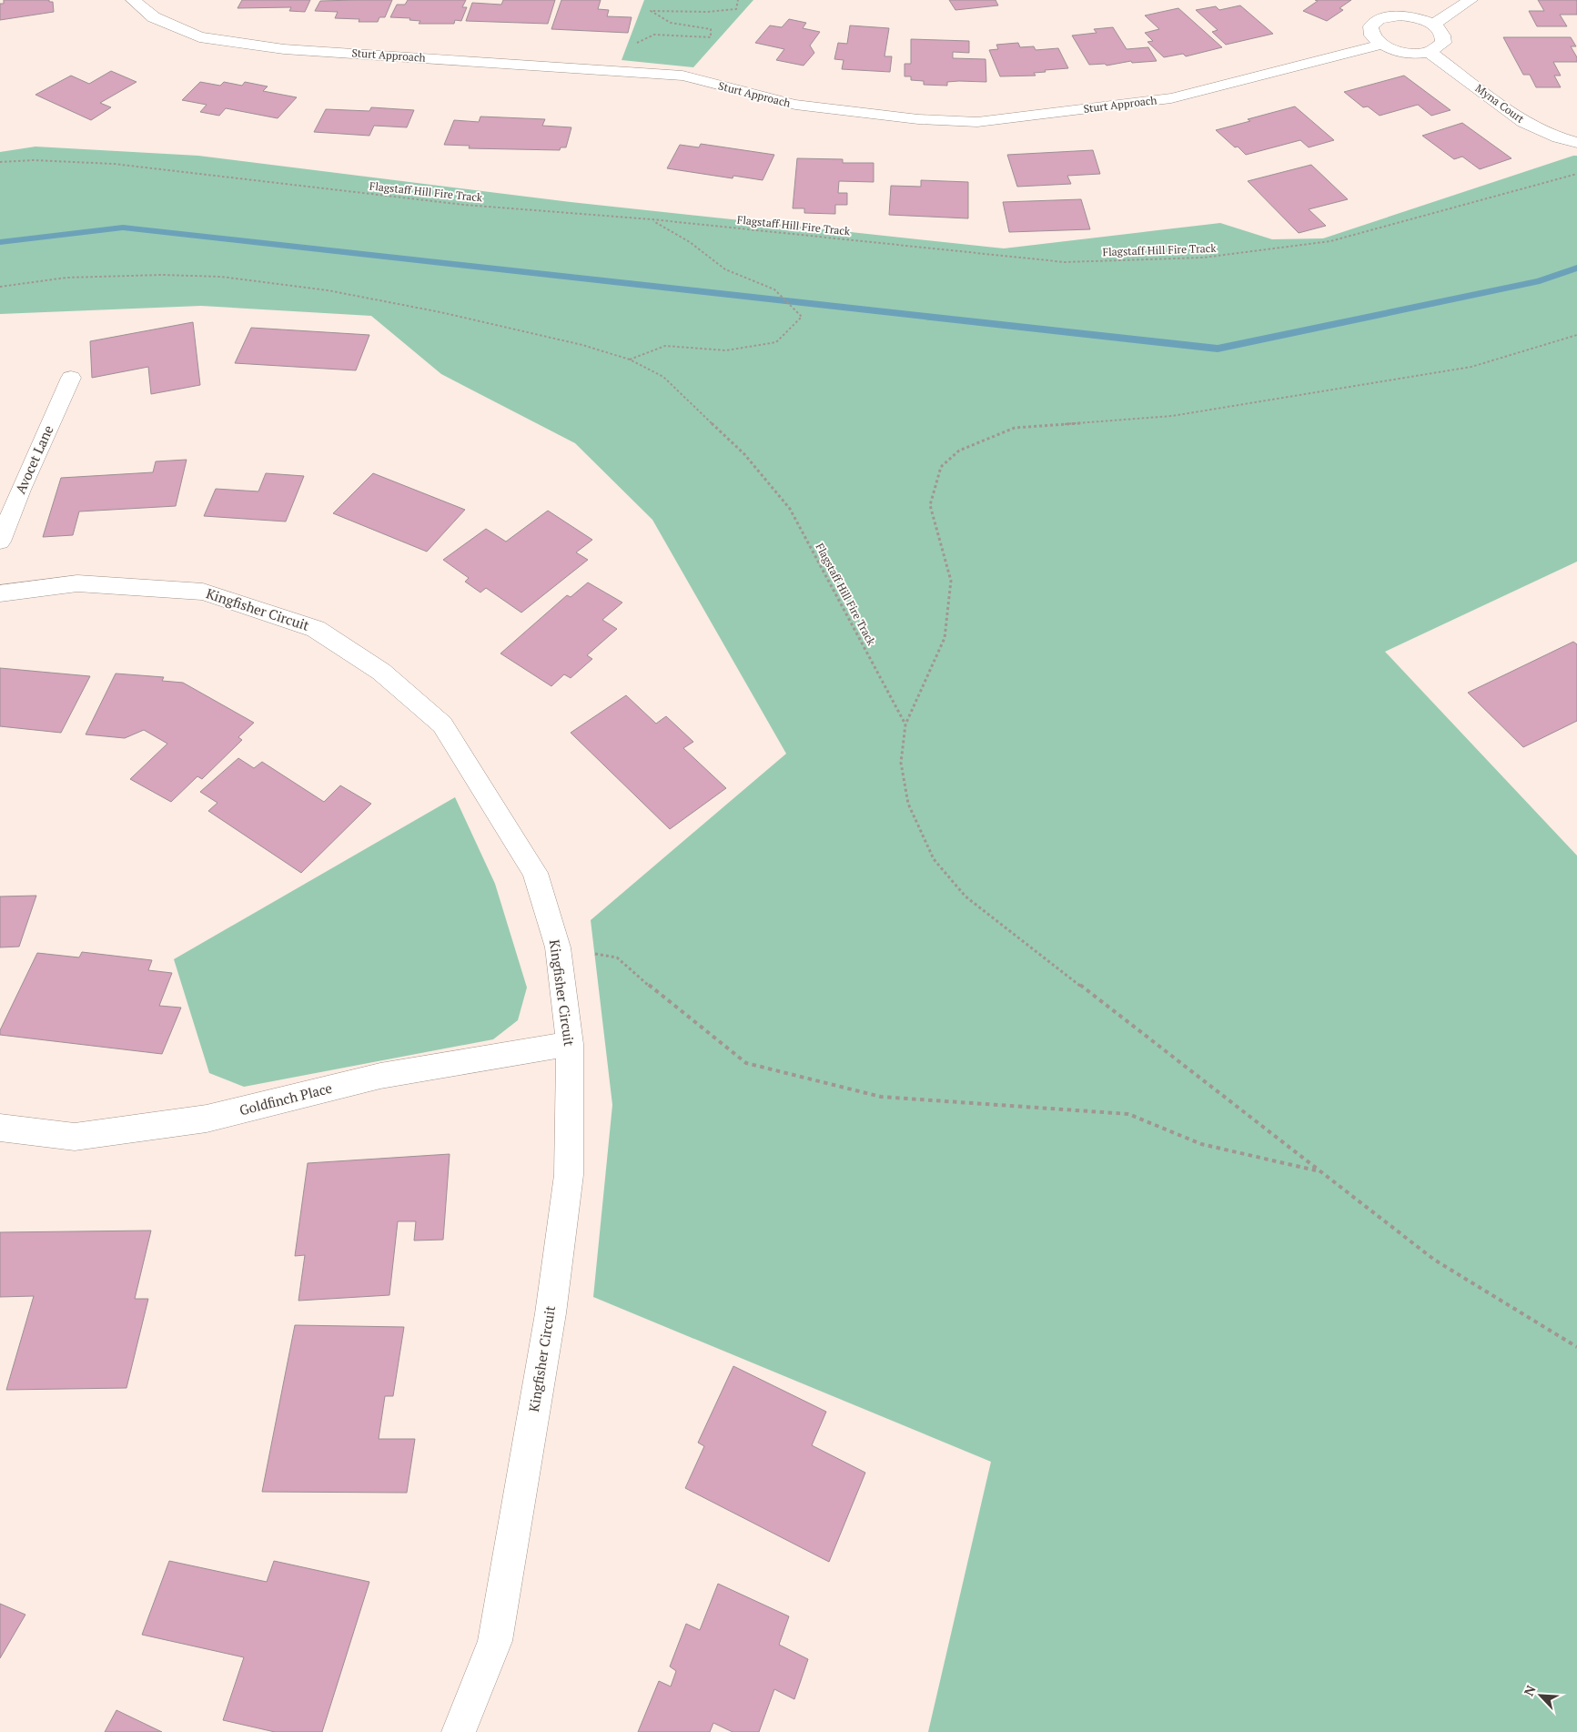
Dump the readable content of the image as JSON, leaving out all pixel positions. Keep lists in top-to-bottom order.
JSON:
{
  "streets": {
    "street": [
      "Sturt Approach",
      "Myna Court",
      "Avocet Lane",
      "Kingfisher Circuit",
      "Goldfinch Place"
    ],
    "path": ["Flagstaff Hill Fire Track"]
  },
  "crossings": [
    ["Kingfisher Circuit", "Goldfinch Place"]
  ],
  "north": "top left"
}
